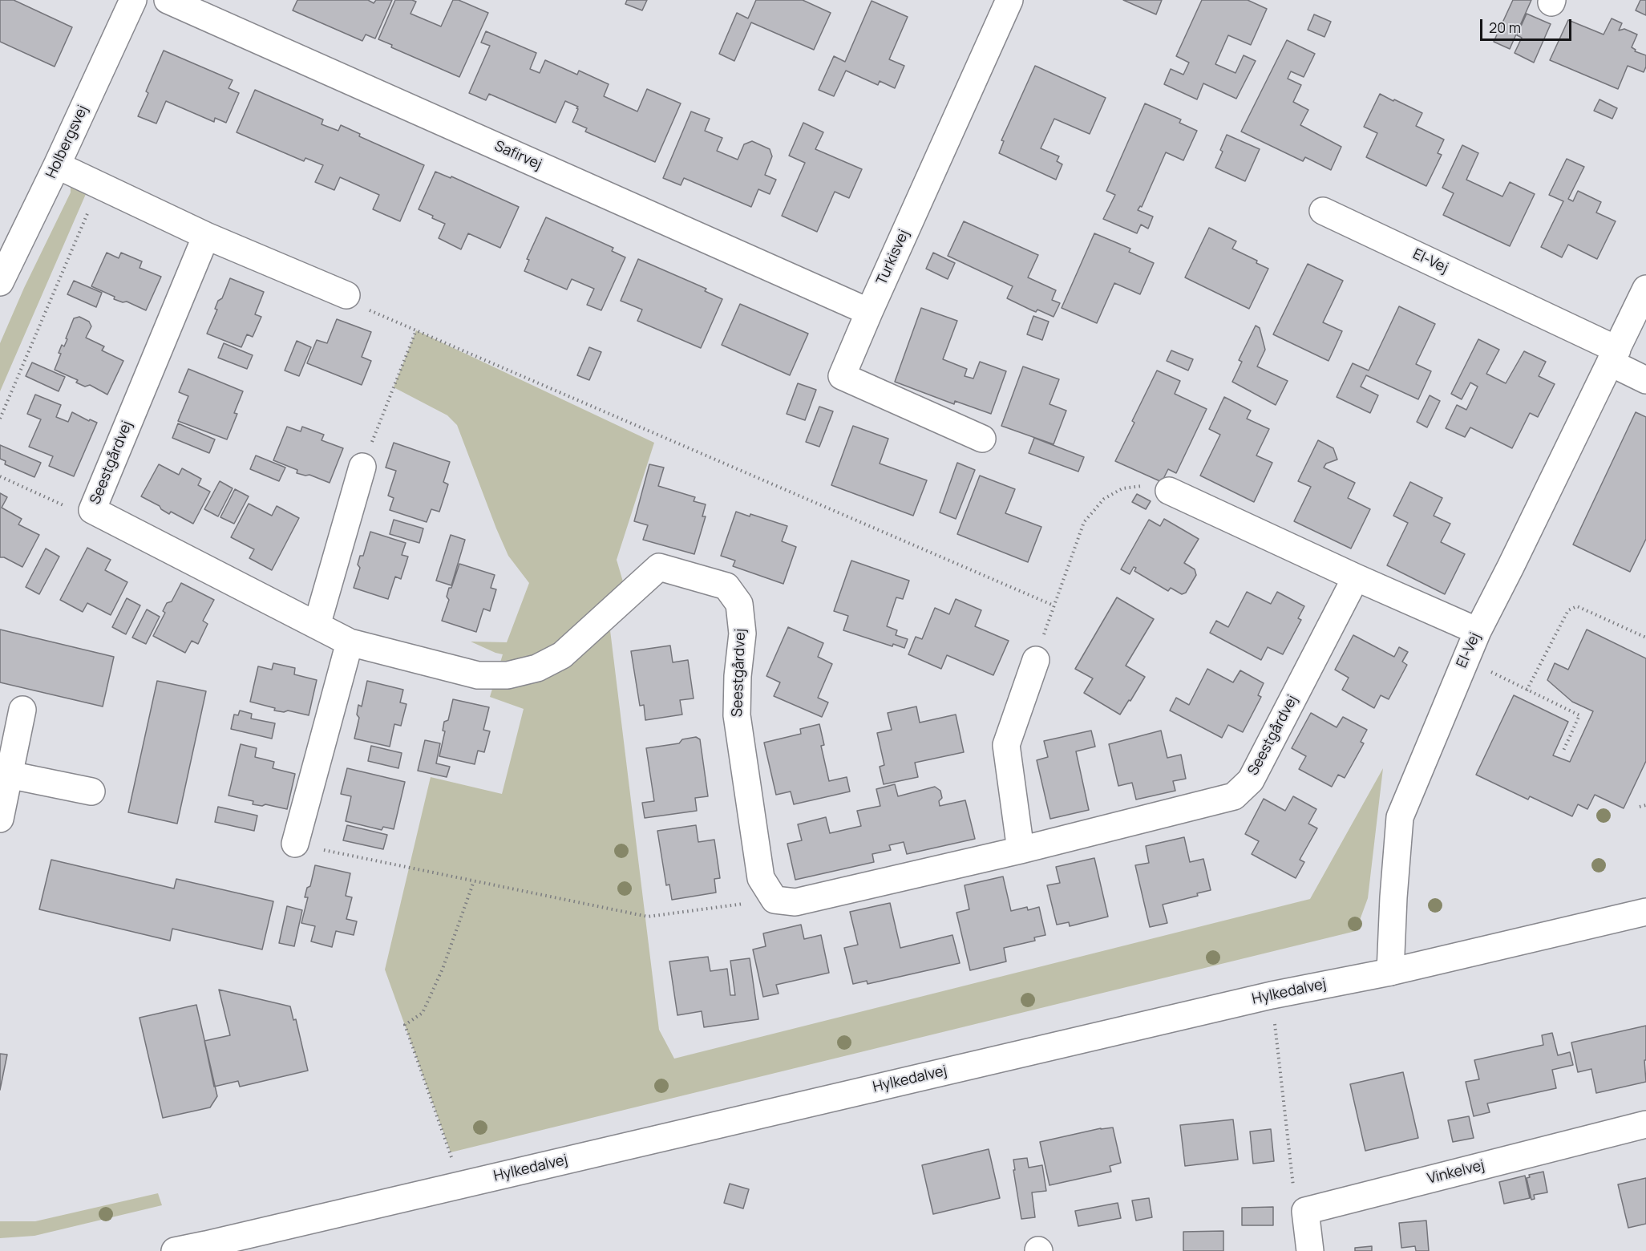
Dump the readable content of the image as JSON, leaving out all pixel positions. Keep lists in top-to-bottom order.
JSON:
{
  "streets": {
    "street": [
      "Holbergsvej",
      "Safirvej",
      "Turkisvej",
      "El-Vej",
      "Seestgårdvej",
      "Hylkedalvej",
      "Vinkelvej"
    ]
  },
  "crossings": [
    ["Safirvej", "Turkisvej"],
    ["El-Vej", "Hylkedalvej"]
  ],
  "scale_bar": "20 m"
}
